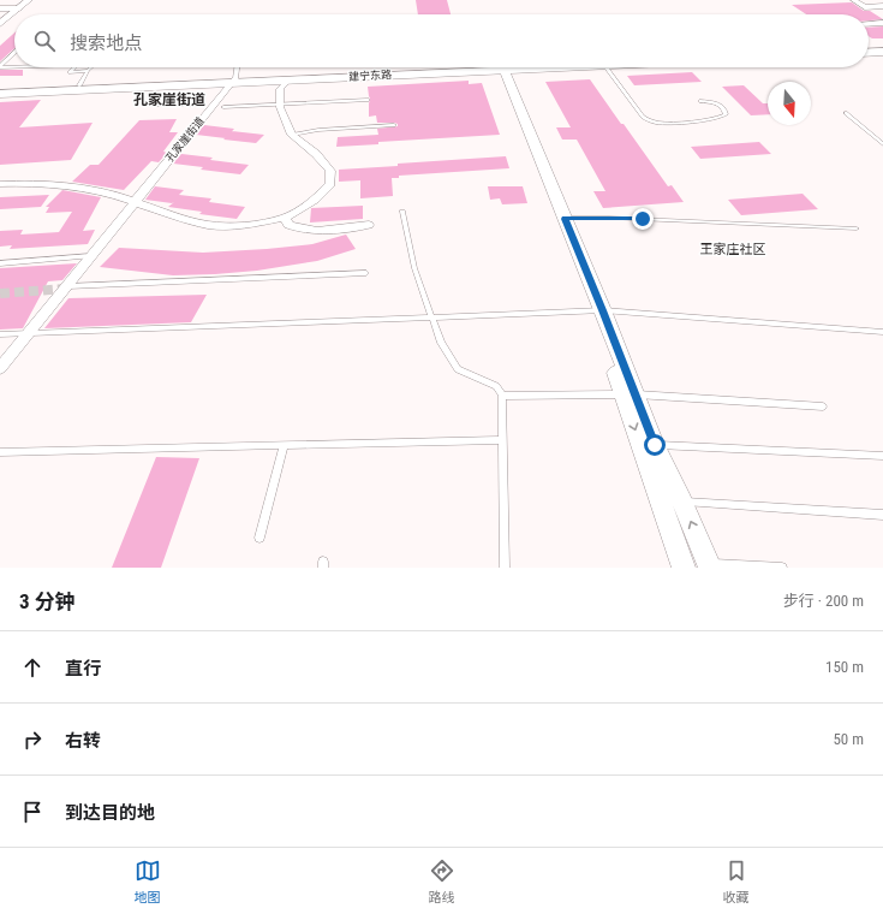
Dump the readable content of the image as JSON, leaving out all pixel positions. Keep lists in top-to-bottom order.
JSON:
{
  "streets": {
    "main road": ["建宁东路"],
    "street": ["孔家崖街道"]
  },
  "crossings": [
    ["建宁东路", "孔家崖街道"]
  ],
  "districts": ["孔家崖街道", "王家庄社区"],
  "north": "bottom",
  "page": {
    "search": "搜索地点",
    "heading": ["3 分钟", "步行 · 200 m"],
    "list": [
      ["直行", "150 m"],
      ["右转", "50 m"],
      "到达目的地"
    ],
    "nav": ["地图", "路线", "收藏"]
  }
}
